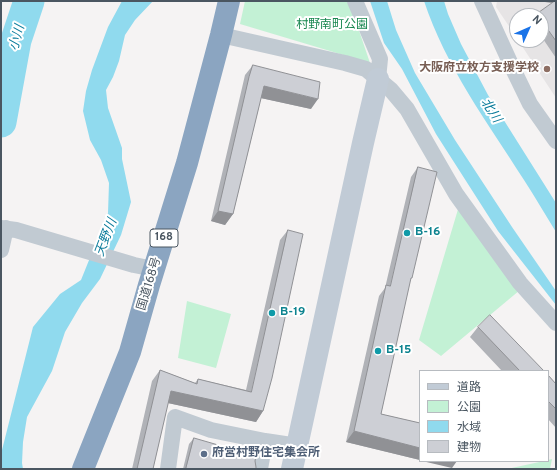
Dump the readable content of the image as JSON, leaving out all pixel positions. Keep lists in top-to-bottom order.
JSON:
{
  "streets": {
    "highway": ["168", "国道168号"]
  },
  "water": ["小川", "北川", "天野川"],
  "parks": ["村野南町公園"],
  "places": [
    "大阪府立枚方支援学校",
    "B-16",
    "B-19",
    "B-15",
    "府営村野住宅集会所"
  ],
  "legend": [
    "道路",
    "公園",
    "水域",
    "建物"
  ],
  "north": "top right"
}
